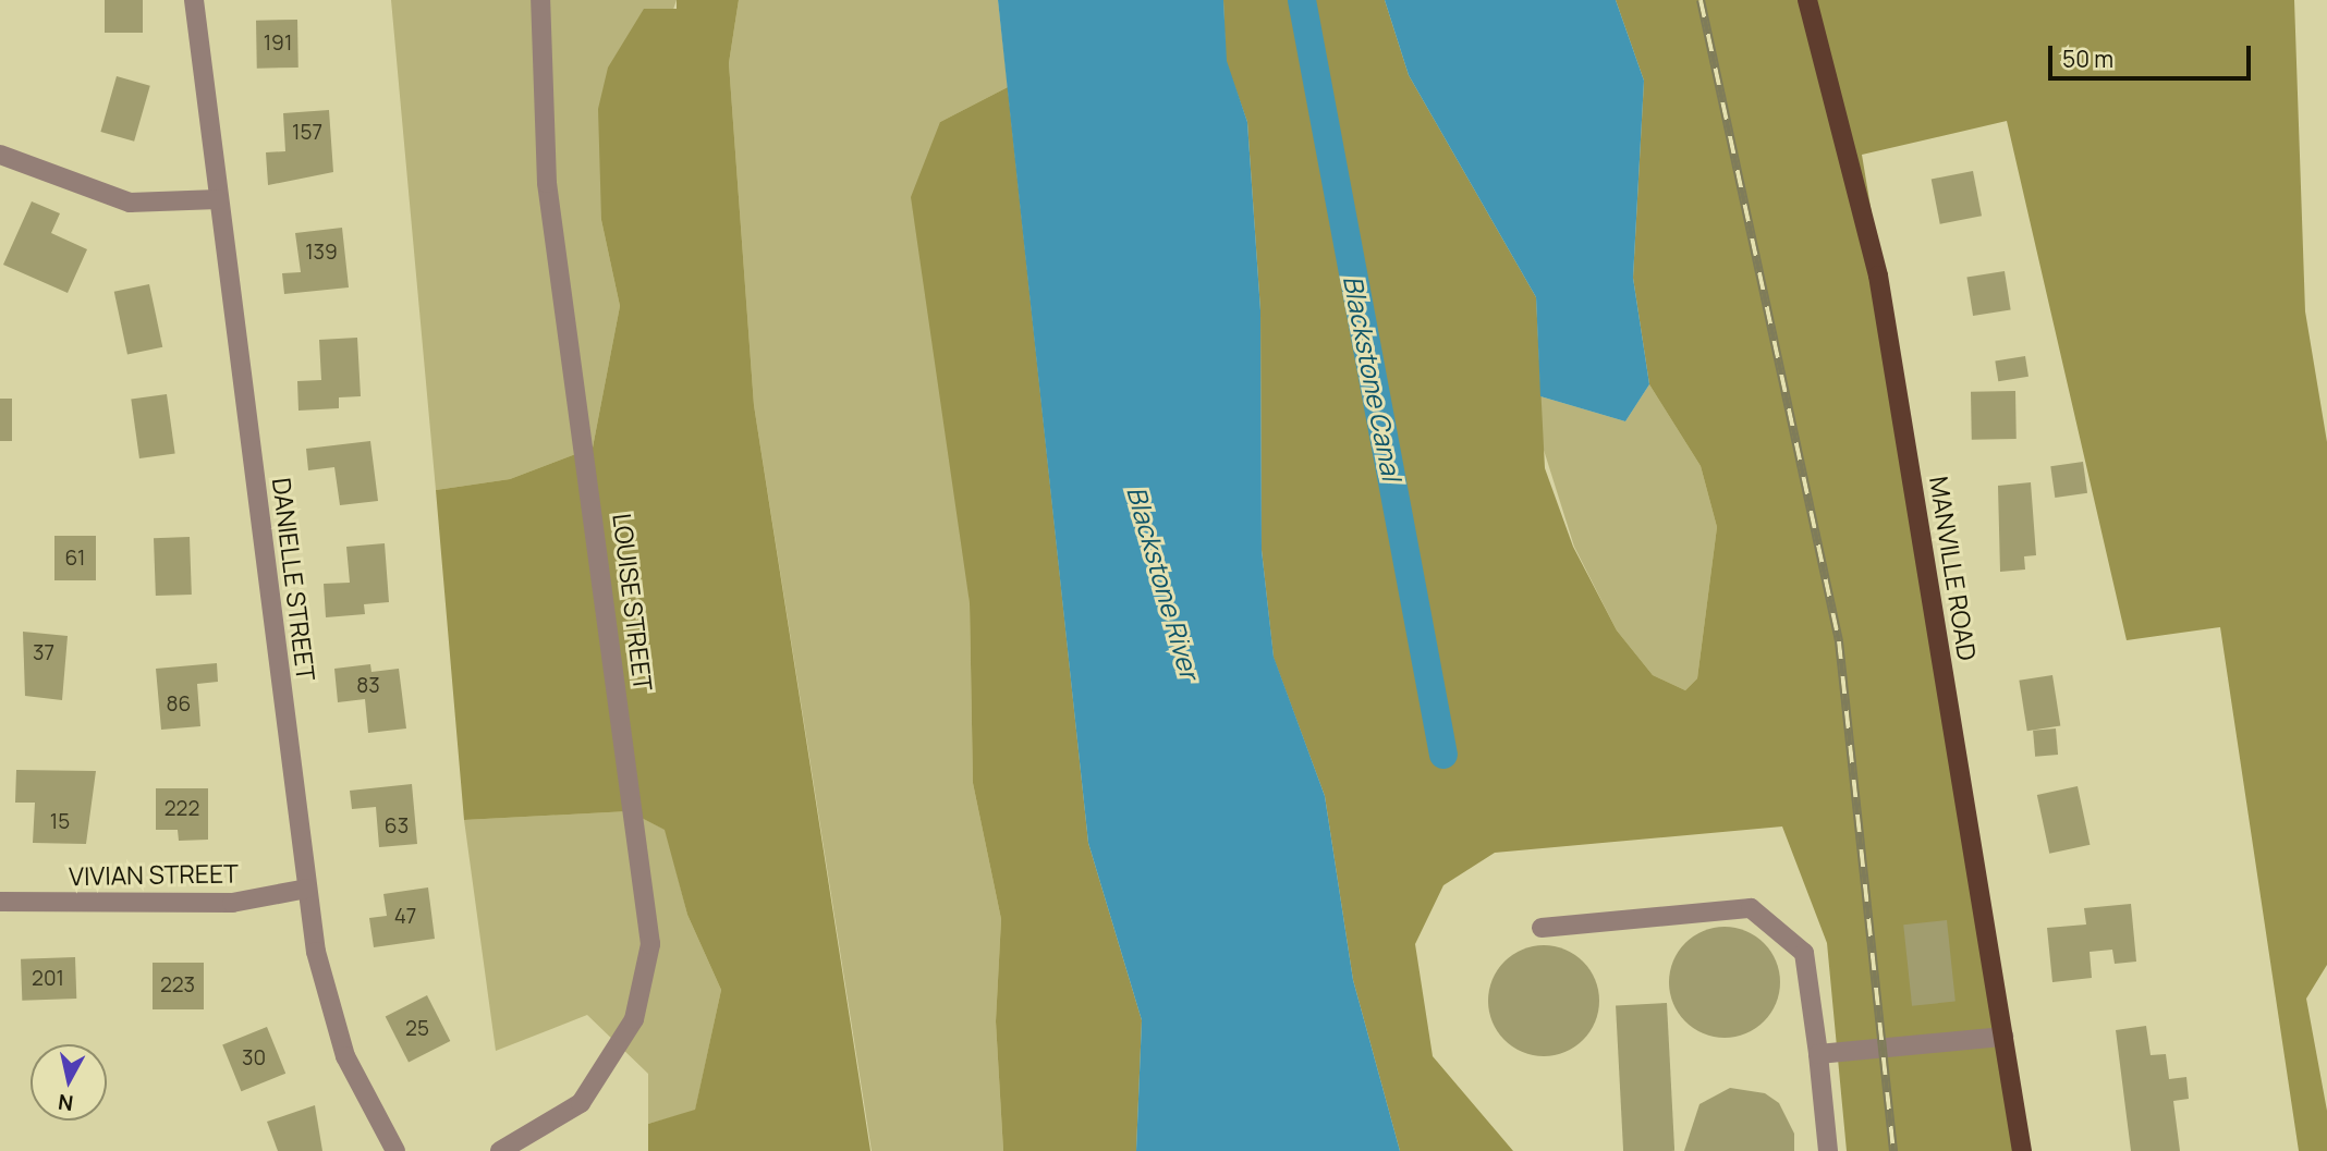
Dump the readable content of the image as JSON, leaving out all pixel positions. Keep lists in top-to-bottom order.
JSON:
{
  "streets": {
    "main road": ["MANVILLE ROAD"],
    "street": ["DANIELLE STREET", "LOUISE STREET", "VIVIAN STREET"]
  },
  "crossings": [
    ["DANIELLE STREET", "VIVIAN STREET"]
  ],
  "water": ["Blackstone Canal", "Blackstone River"],
  "house_numbers": [
    "191",
    "157",
    "139",
    "61",
    "37",
    "83",
    "86",
    "222",
    "15",
    "63",
    "47",
    "201",
    "223",
    "25",
    "30"
  ],
  "scale_bar": "50 m",
  "north": "bottom"
}
